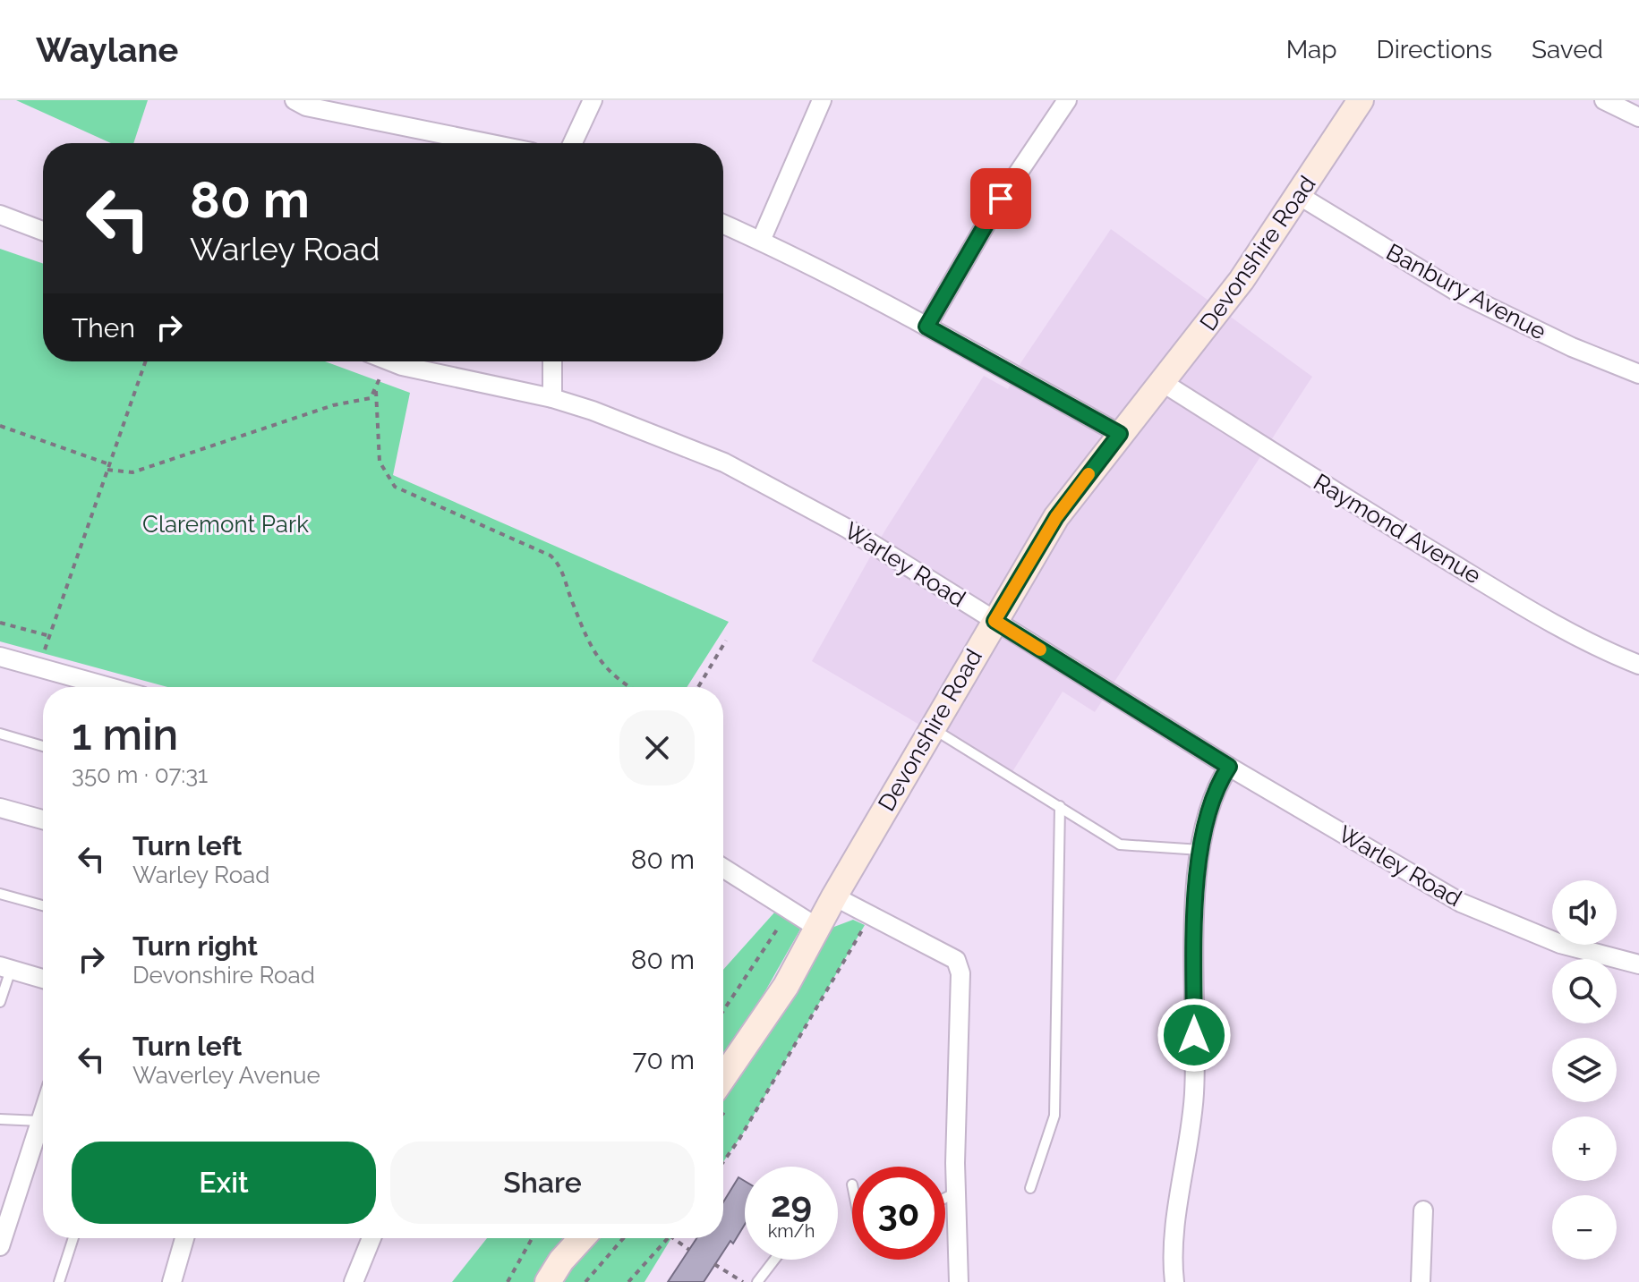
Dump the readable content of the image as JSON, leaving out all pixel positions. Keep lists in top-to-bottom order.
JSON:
{
  "streets": {
    "main road": ["Devonshire Road"],
    "street": ["Banbury Avenue", "Raymond Avenue", "Warley Road"]
  },
  "crossings": [
    ["Devonshire Road", "Banbury Avenue"],
    ["Devonshire Road", "Raymond Avenue"],
    ["Devonshire Road", "Warley Road"]
  ],
  "parks": ["Claremont Park"],
  "page": {
    "header": "Waylane",
    "nav": ["Map", "Directions", "Saved"],
    "turn": ["80 m", "Warley Road"],
    "then": "Then",
    "heading": ["1 min", "350 m · 07:31"],
    "list": [
      {
        "name": "Turn left",
        "note": "Warley Road",
        "value": "80 m"
      },
      {
        "name": "Turn right",
        "note": "Devonshire Road",
        "value": "80 m"
      },
      {
        "name": "Turn left",
        "note": "Waverley Avenue",
        "value": "70 m"
      }
    ],
    "map_buttons": ["+", "−"],
    "buttons": ["Exit", "Share"],
    "speed": "29 km/h",
    "limit": "30"
  }
}
